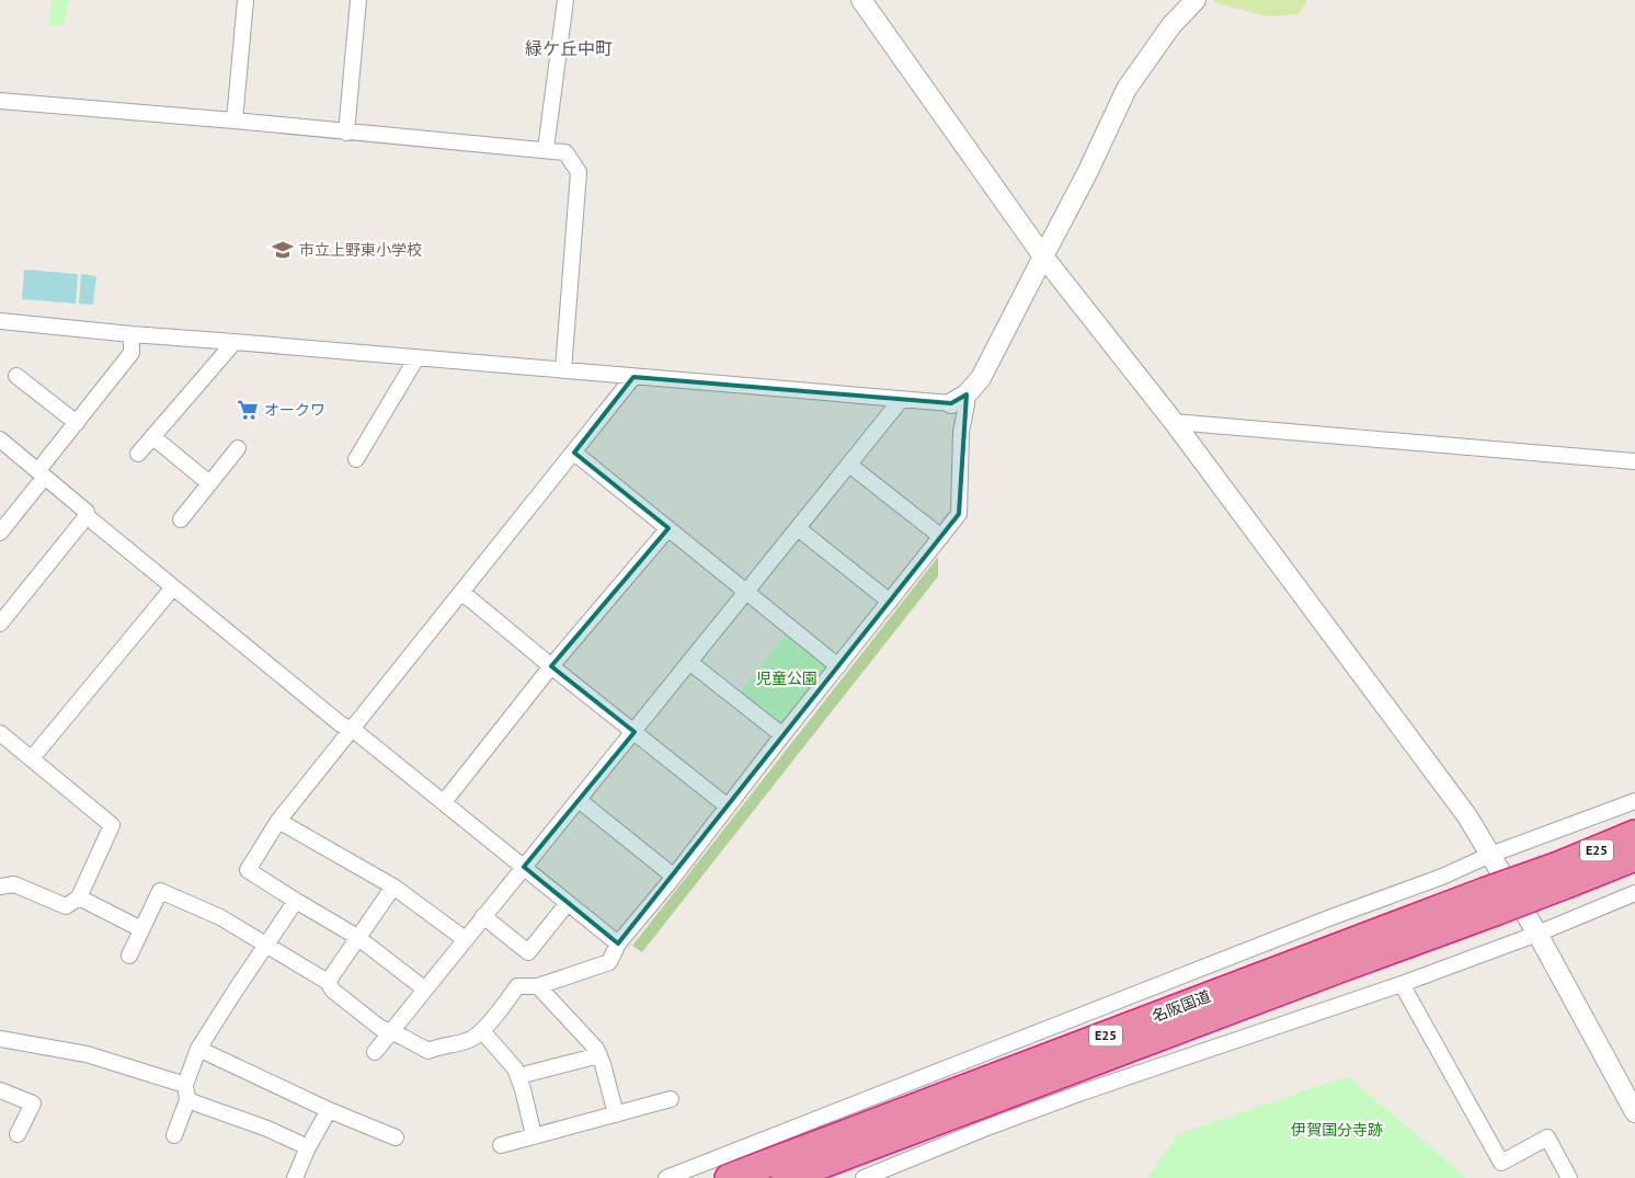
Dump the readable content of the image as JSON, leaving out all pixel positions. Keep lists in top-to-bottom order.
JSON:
{
  "streets": {
    "highway": ["E25", "名阪国道"]
  },
  "districts": ["緑ケ丘中町"],
  "parks": ["児童公園", "伊賀国分寺跡"],
  "places": {
    "school or university": ["市立上野東小学校"],
    "supermarket": ["オークワ"]
  }
}
